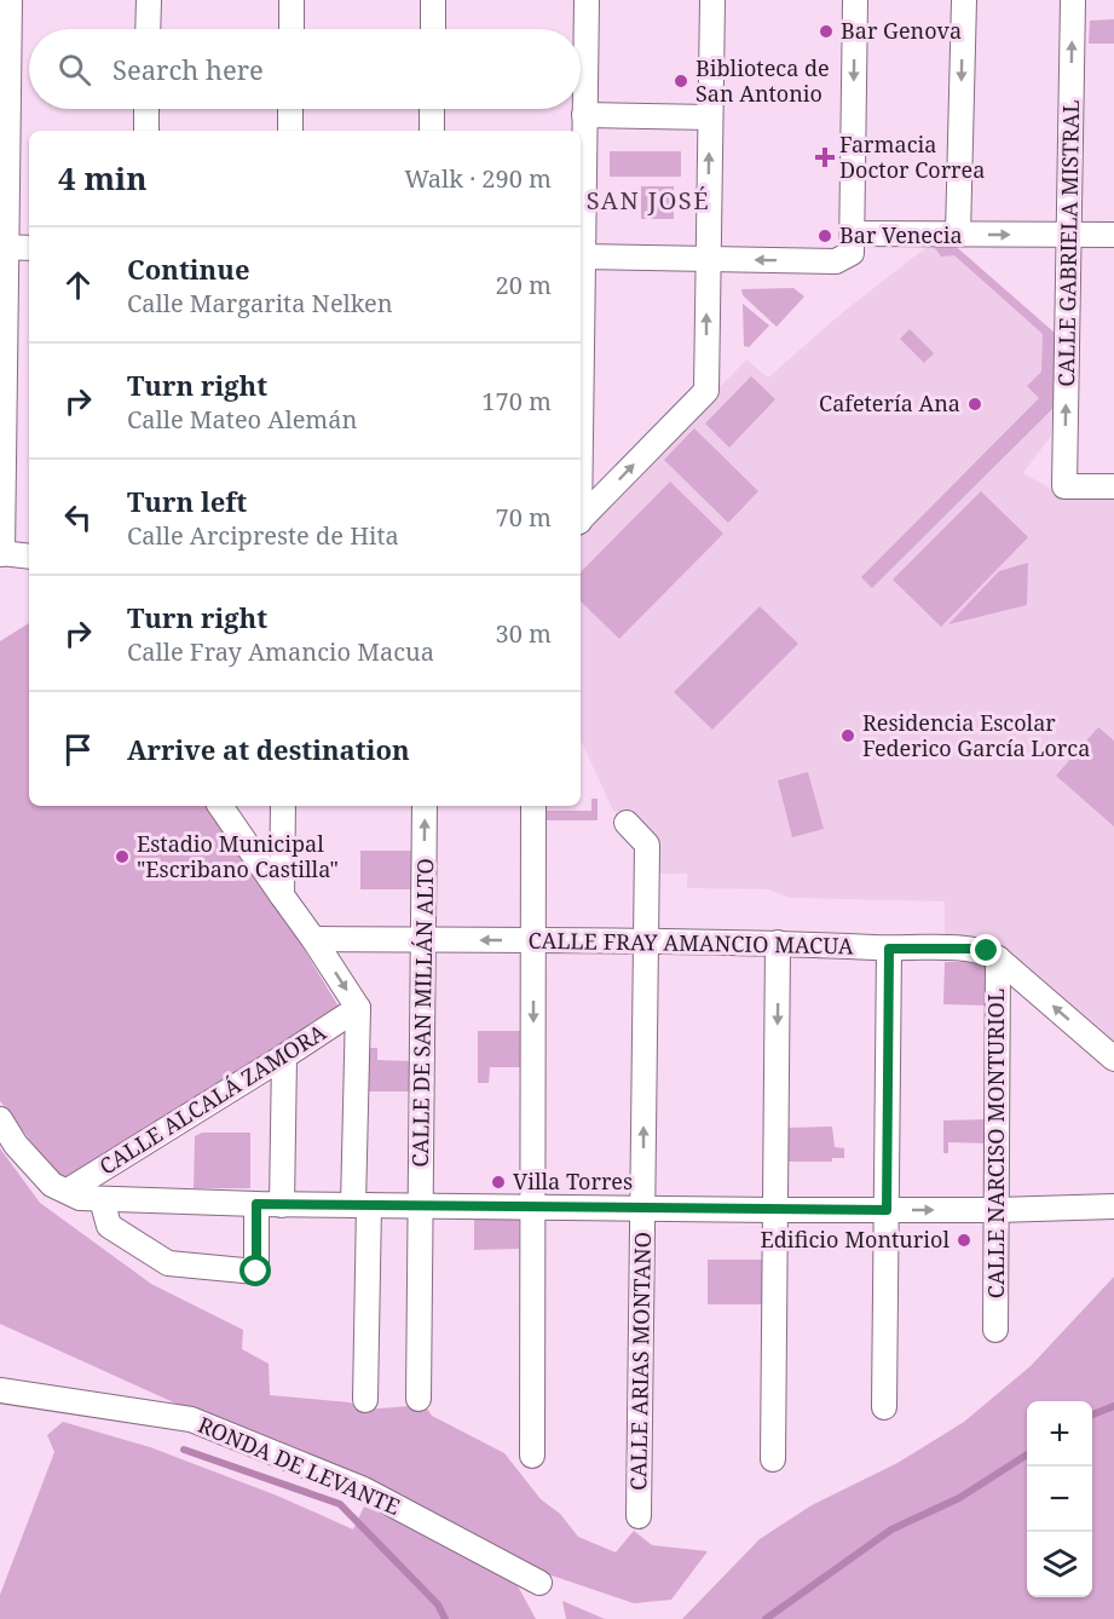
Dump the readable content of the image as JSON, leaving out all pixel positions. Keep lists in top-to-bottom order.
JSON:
{
  "streets": {
    "street": [
      "CALLE GABRIELA MISTRAL",
      "CALLE FRAY AMANCIO MACUA",
      "CALLE DE SAN MILLÁN ALTO",
      "CALLE ALCALÁ ZAMORA",
      "CALLE NARCISO MONTURIOL",
      "CALLE ARIAS MONTANO",
      "RONDA DE LEVANTE"
    ]
  },
  "crossings": [
    ["CALLE FRAY AMANCIO MACUA", "CALLE DE SAN MILLÁN ALTO"],
    ["CALLE FRAY AMANCIO MACUA", "CALLE NARCISO MONTURIOL"],
    ["CALLE FRAY AMANCIO MACUA", "CALLE ARIAS MONTANO"]
  ],
  "districts": ["SAN JOSÉ"],
  "places": {
    "other": [
      "Bar Genova",
      "Biblioteca de San Antonio",
      "Bar Venecia",
      "Cafetería Ana",
      "Residencia Escolar Federico García Lorca",
      "Estadio Municipal \"Escribano Castilla\"",
      "Villa Torres",
      "Edificio Monturiol"
    ],
    "health": ["Farmacia Doctor Correa"]
  },
  "page": {
    "search": "Search here",
    "heading": ["4 min", "Walk · 290 m"],
    "list": [
      ["Continue", "Calle Margarita Nelken", "20 m"],
      ["Turn right", "Calle Mateo Alemán", "170 m"],
      ["Turn left", "Calle Arcipreste de Hita", "70 m"],
      ["Turn right", "Calle Fray Amancio Macua", "30 m"],
      "Arrive at destination"
    ],
    "map_buttons": ["+", "−"]
  }
}
